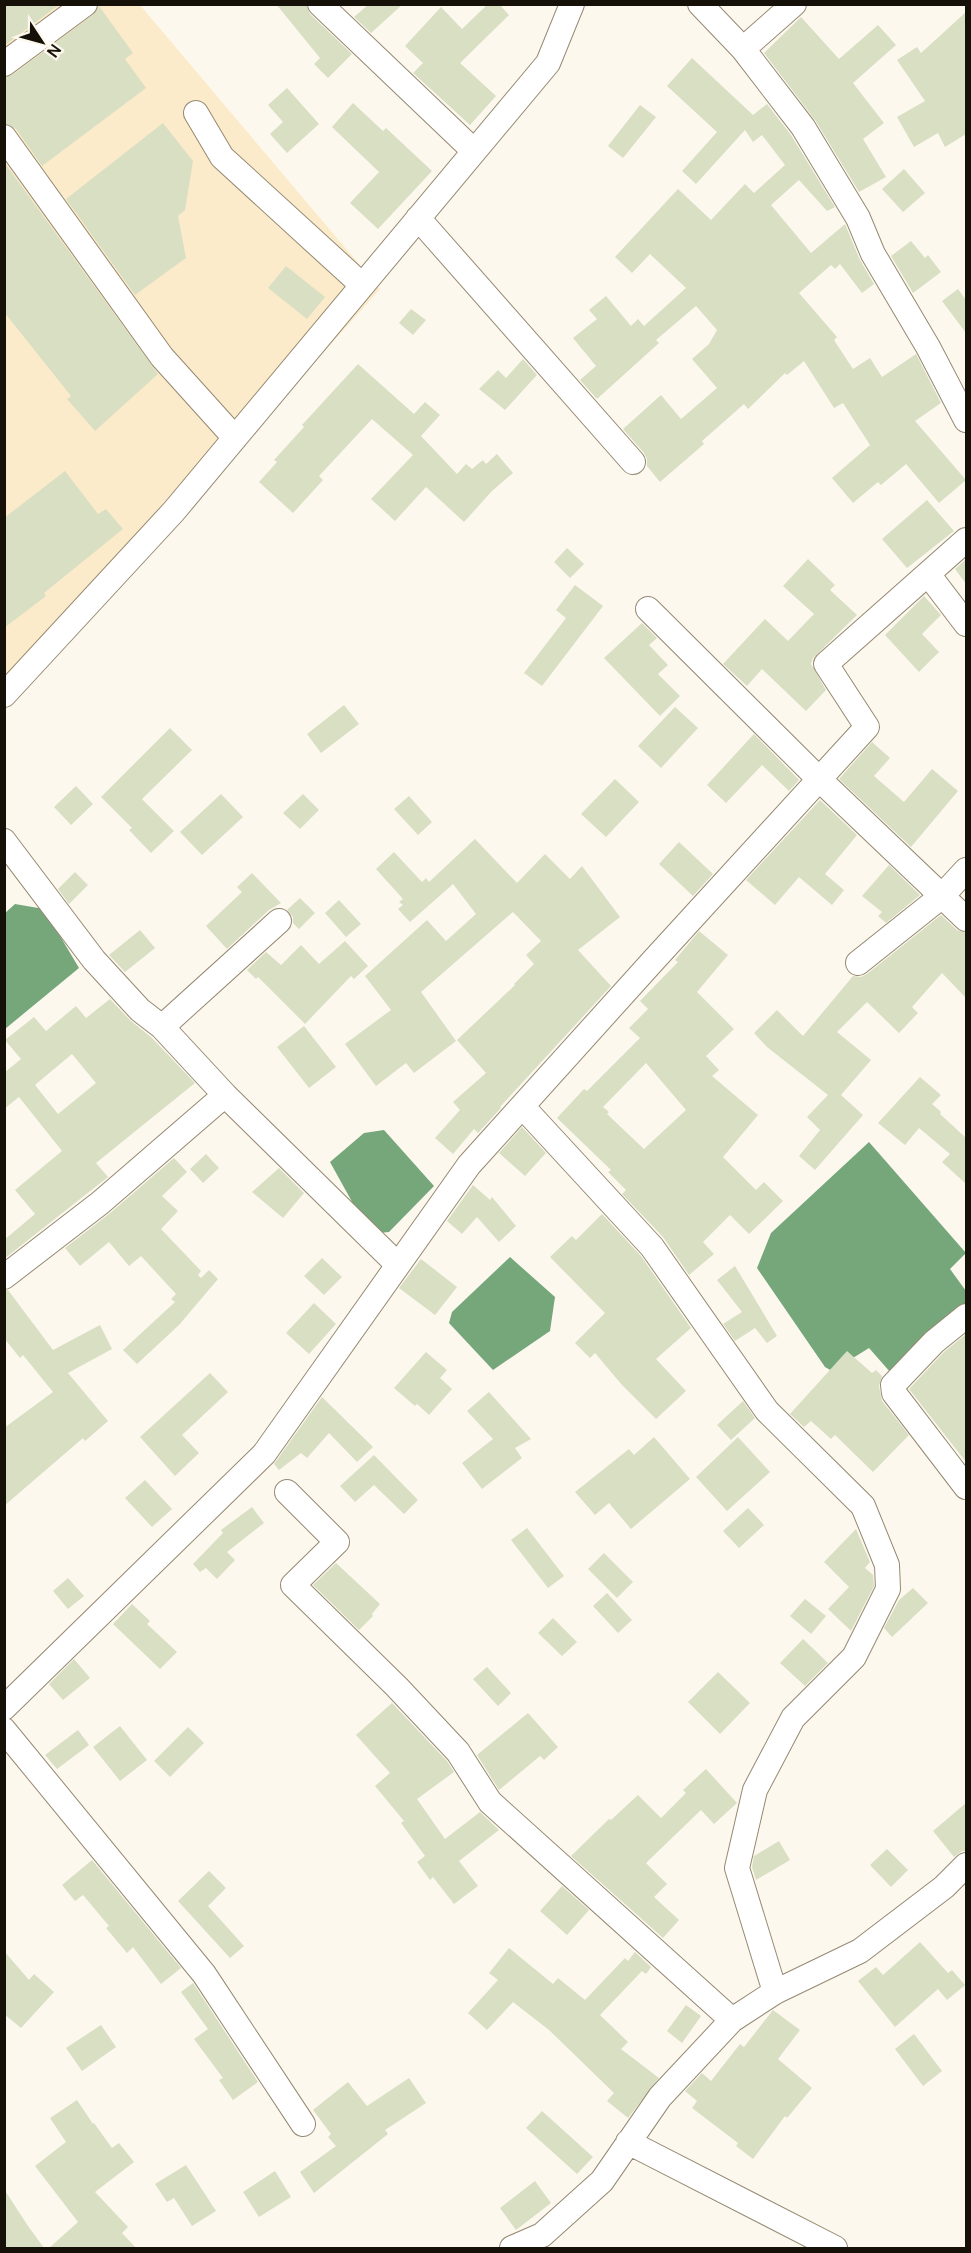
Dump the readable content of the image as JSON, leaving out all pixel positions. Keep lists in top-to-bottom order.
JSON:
{
  "north": "bottom right"
}
